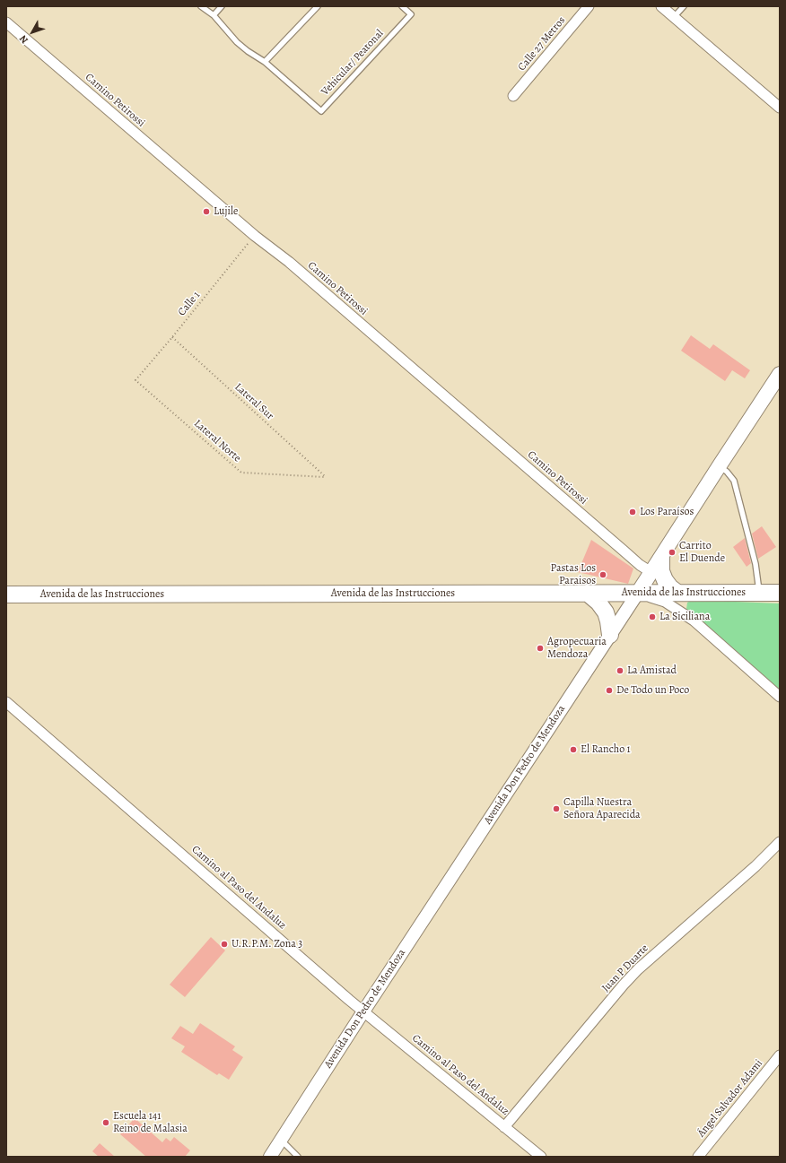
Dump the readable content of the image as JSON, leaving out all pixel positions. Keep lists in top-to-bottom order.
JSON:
{
  "streets": {
    "main road": ["Avenida de las Instrucciones", "Avenida Don Pedro de Mendoza"],
    "street": [
      "Calle 27 Metros",
      "Camino Petirossi",
      "Camino al Paso del Andaluz",
      "Juan P Duarte",
      "Ángel Salvador Adami"
    ],
    "lane": ["Vehicular/ Peatonal"],
    "path": ["Calle 1", "Lateral Sur", "Lateral Norte"]
  },
  "crossings": [
    ["Camino Petirossi", "Calle 1"],
    ["Camino Petirossi", "Avenida Don Pedro de Mendoza"],
    ["Calle 1", "Lateral Sur"],
    ["Calle 1", "Lateral Norte"],
    ["Lateral Sur", "Lateral Norte"],
    ["Avenida de las Instrucciones", "Avenida Don Pedro de Mendoza"],
    ["Avenida Don Pedro de Mendoza", "Camino al Paso del Andaluz"],
    ["Camino al Paso del Andaluz", "Juan P Duarte"]
  ],
  "places": [
    "Lujile",
    "Los Paraísos",
    "Carrito El Duende",
    "Pastas Los Paraisos",
    "La Siciliana",
    "Agropecuaria Mendoza",
    "La Amistad",
    "De Todo un Poco",
    "El Rancho 1",
    "Capilla Nuestra Señora Aparecida",
    "U.R.P.M. Zona 3",
    "Escuela 141 Reino de Malasia"
  ],
  "north": "bottom left"
}
